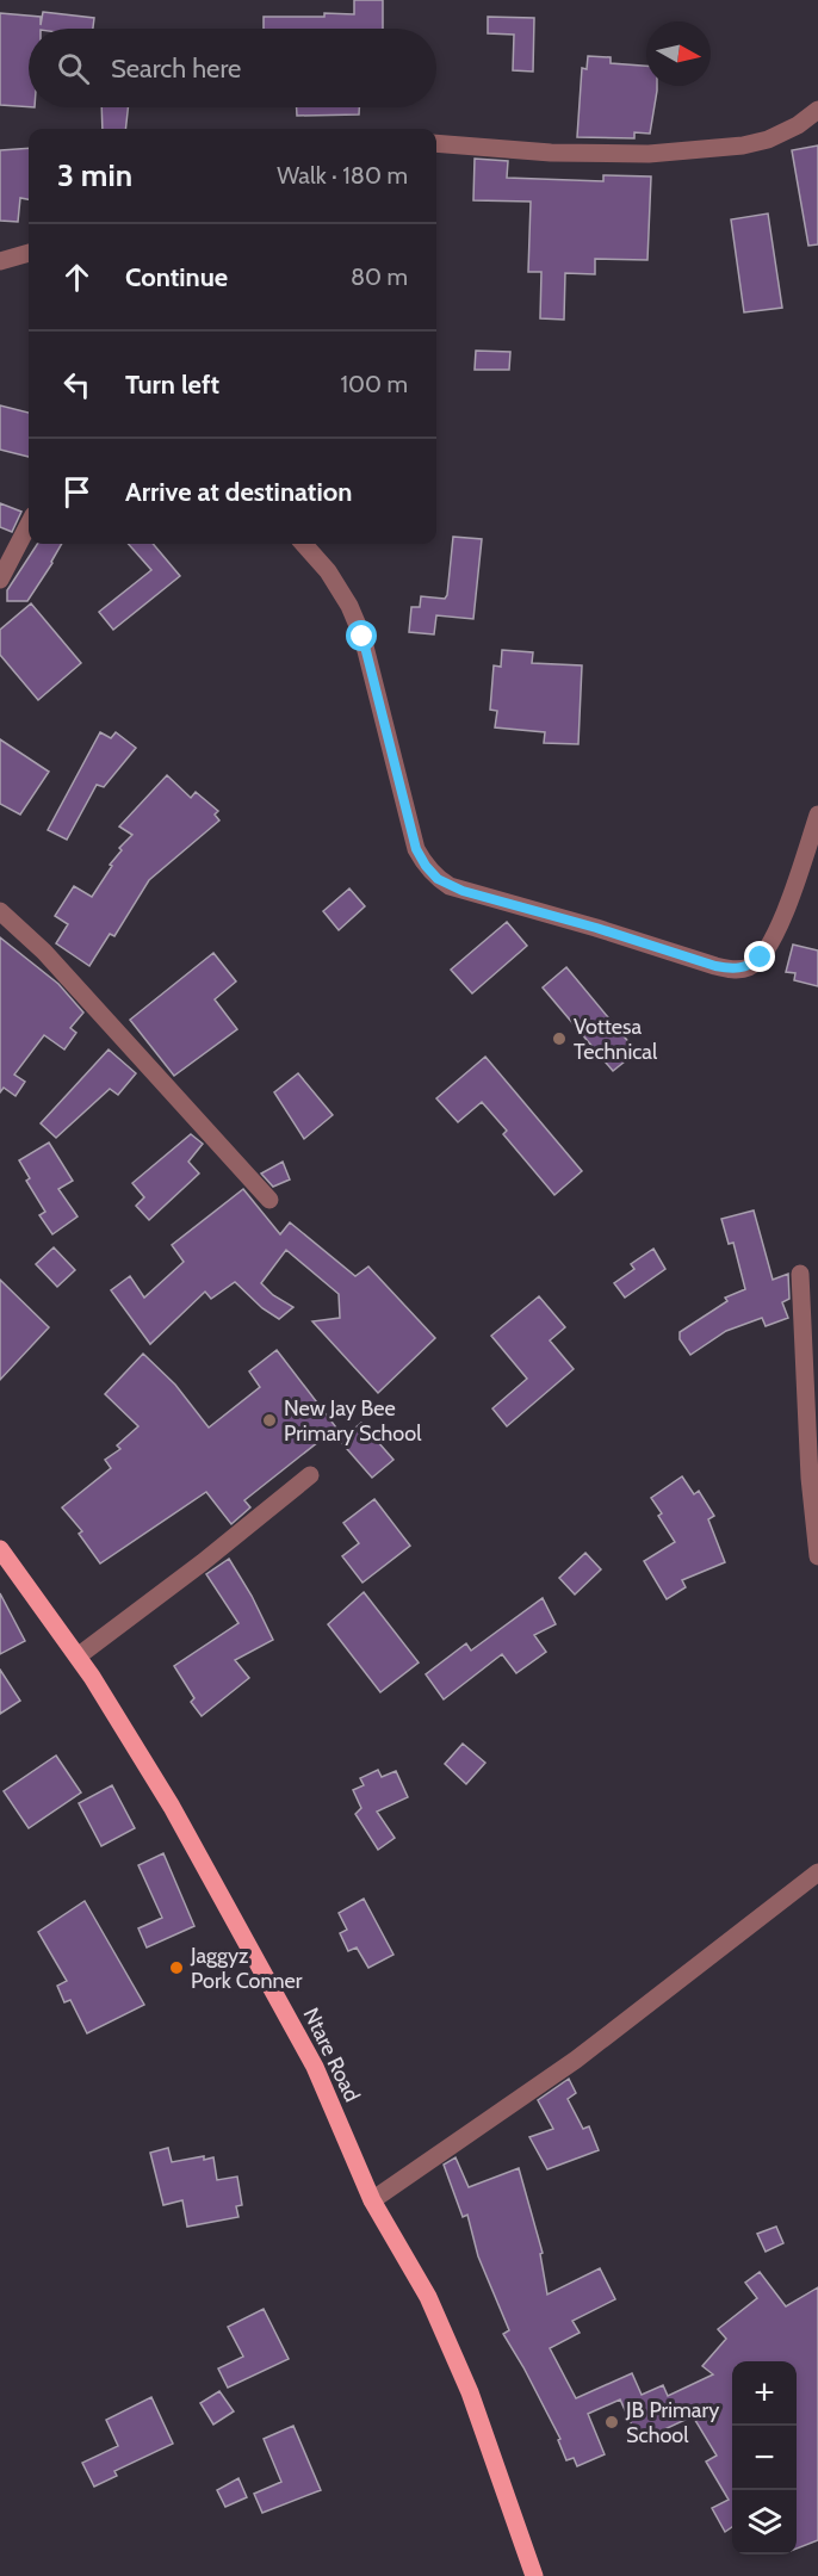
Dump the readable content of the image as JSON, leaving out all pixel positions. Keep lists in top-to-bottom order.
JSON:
{
  "streets": {
    "main road": ["Ntare Road"]
  },
  "places": [
    "Vottesa Technical",
    "New Jay Bee Primary School",
    "Jaggyz Pork Conner",
    "JB Primary School"
  ],
  "north": "right",
  "page": {
    "search": "Search here",
    "heading": ["3 min", "Walk · 180 m"],
    "list": [
      ["Continue", "80 m"],
      ["Turn left", "100 m"],
      "Arrive at destination"
    ],
    "map_buttons": ["+", "−"]
  }
}
